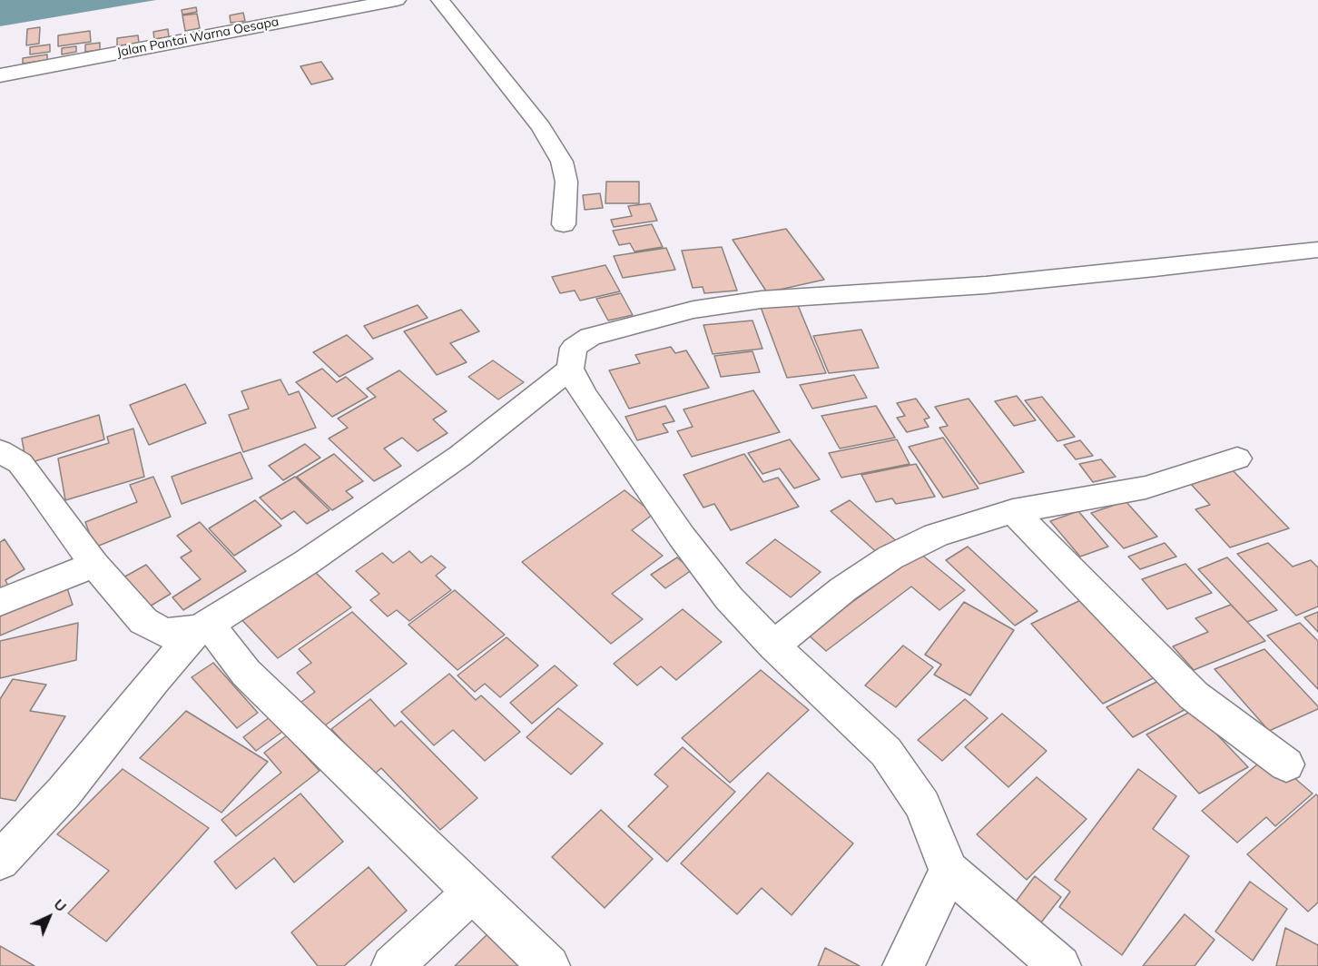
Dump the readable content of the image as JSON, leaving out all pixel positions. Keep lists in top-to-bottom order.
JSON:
{
  "streets": {
    "street": ["Jalan Pantai Warna Oesapa"]
  },
  "north": "top right"
}
